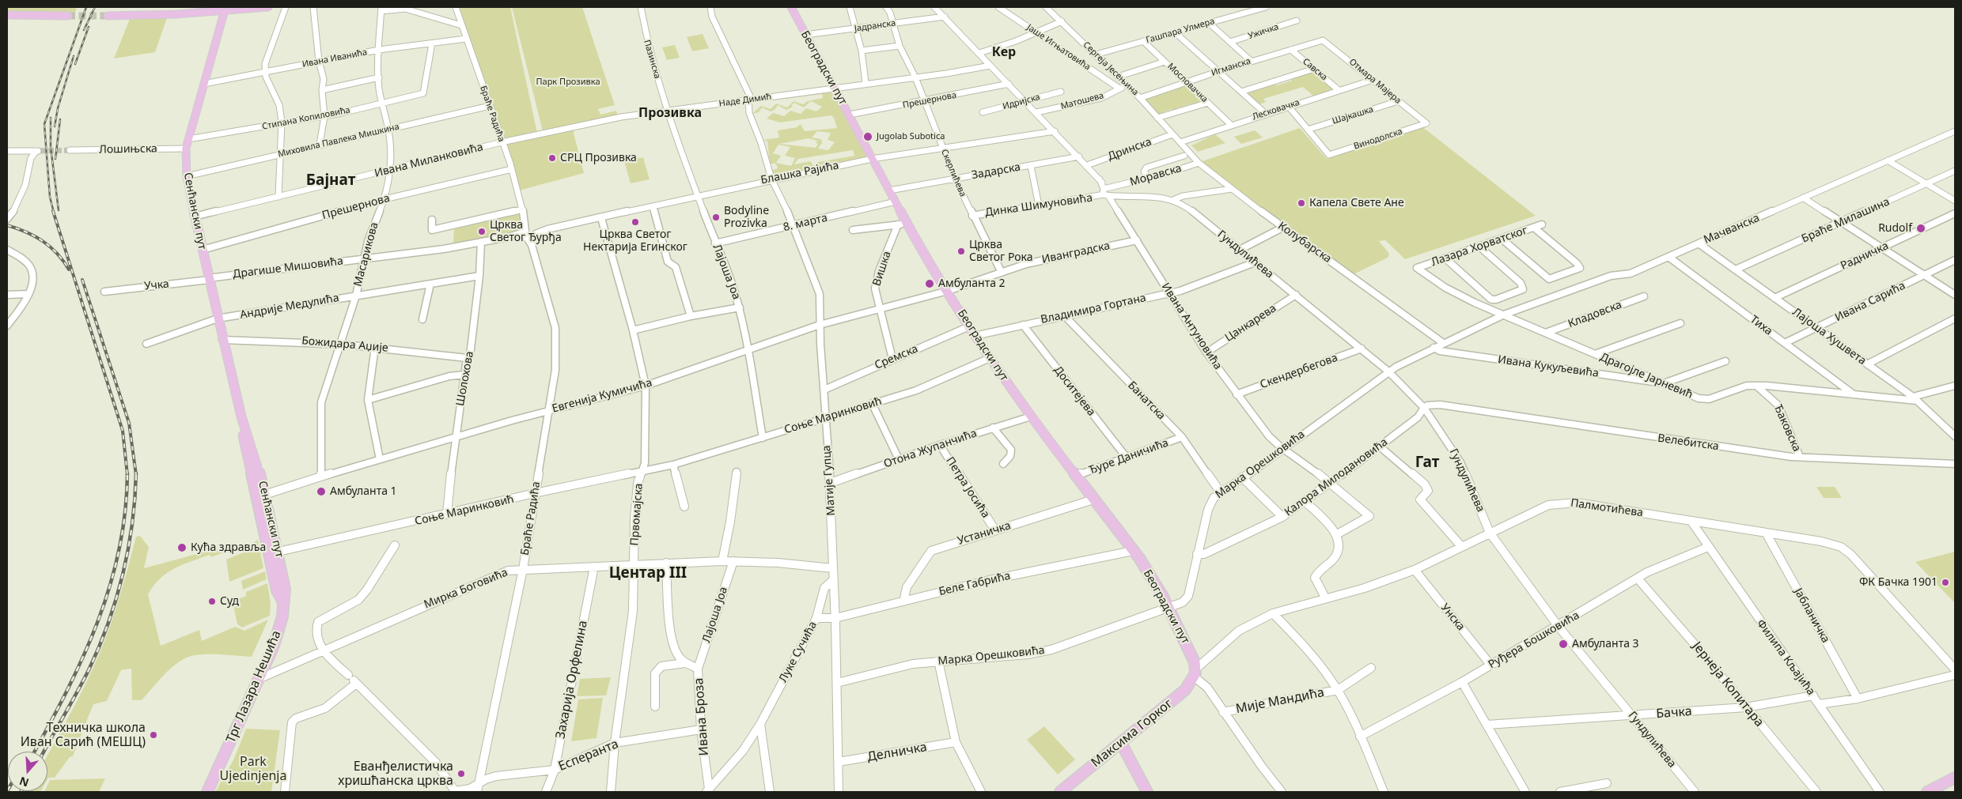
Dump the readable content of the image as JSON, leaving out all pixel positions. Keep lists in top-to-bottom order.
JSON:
{
  "streets": {
    "main road": [
      "Београдски пут",
      "Сенћански пут",
      "Трг Лазара Нешића",
      "Максима Горког"
    ],
    "street": [
      "Јадранска",
      "Гашпара Улмера",
      "Ужичка",
      "Јаше Игњатовића",
      "Ивана Иванића",
      "Пазинска",
      "Игманска",
      "Сергеја Јесењина",
      "Савска",
      "Отмара Мајера",
      "Мословачка",
      "Наде Димић",
      "Прешернова",
      "Матошева",
      "Идријска",
      "Лесковачка",
      "Браће Радића",
      "Шајкашка",
      "Стипана Копиловића",
      "Винодолска",
      "Миховила Павлека Мишкина",
      "Лошињска",
      "Дринска",
      "Ивана Миланковића",
      "Задарска",
      "Блашка Рајића",
      "Скерлићева",
      "Моравска",
      "Динка Шимуновића",
      "Браће Милашина",
      "8. марта",
      "Мачванска",
      "Колубарска",
      "Лазара Хорватског",
      "Иванградска",
      "Масарикова",
      "Гундулићева",
      "Радничка",
      "Драгише Мишовића",
      "Вишка",
      "Лајоша Јоа",
      "Учка",
      "Ивана Сарића",
      "Андрије Медулића",
      "Владимира Гортана",
      "Кладовска",
      "Цанкарева",
      "Тиха",
      "Ивана Антуновића",
      "Лајоша Хушвета",
      "Божидара Аџије",
      "Сремска",
      "Ивана Кукуљевића",
      "Скендербегова",
      "Драгојле Јарневић",
      "Шолохова",
      "Доситејева",
      "Евгенија Кумичића",
      "Банатска",
      "Соње Маринковић",
      "Ђаковска",
      "Велебитска",
      "Отона Жупанчића",
      "Ђуре Даничића",
      "Марка Орешковића",
      "Калора Милодановића",
      "Матије Гупца",
      "Петра Јосића",
      "Палмотићева",
      "Првомајска",
      "Устаничка",
      "Беле Габрића",
      "Мирка Боговића",
      "Јабланичка",
      "Унска",
      "Руђера Бошковића",
      "Луке Сучића",
      "Филипа Кљајића",
      "Захарија Орфелина",
      "Јернеја Копитара",
      "Мије Мандића",
      "Бачка",
      "Ивана Броза",
      "Делничка",
      "Есперанта"
    ]
  },
  "crossings": [
    ["Јадранска", "Београдски пут"],
    ["Јадранска", "Скерлићева"],
    ["Јадранска", "Ивана Антуновића"],
    ["Гашпара Улмера", "Сергеја Јесењина"],
    ["Гашпара Улмера", "Мословачка"],
    ["Јаше Игњатовића", "Матошева"],
    ["Ивана Иванића", "Браће Радића"],
    ["Ивана Иванића", "Сенћански пут"],
    ["Ивана Иванића", "Масарикова"],
    ["Пазинска", "Наде Димић"],
    ["Пазинска", "Лајоша Јоа"],
    ["Игманска", "Сергеја Јесењина"],
    ["Игманска", "Савска"],
    ["Игманска", "Отмара Мајера"],
    ["Игманска", "Мословачка"],
    ["Београдски пут", "Наде Димић"],
    ["Београдски пут", "Прешернова"],
    ["Београдски пут", "Задарска"],
    ["Београдски пут", "Блашка Рајића"],
    ["Београдски пут", "8. марта"],
    ["Београдски пут", "Иванградска"],
    ["Београдски пут", "Владимира Гортана"],
    ["Београдски пут", "Сремска"],
    ["Београдски пут", "Евгенија Кумичића"],
    ["Београдски пут", "Соње Маринковић"],
    ["Београдски пут", "Отона Жупанчића"],
    ["Београдски пут", "Ђуре Даничића"],
    ["Београдски пут", "Марка Орешковића"],
    ["Београдски пут", "Палмотићева"],
    ["Београдски пут", "Устаничка"],
    ["Београдски пут", "Беле Габрића"],
    ["Београдски пут", "Максима Горког"],
    ["Сергеја Јесењина", "Матошева"],
    ["Сергеја Јесењина", "Дринска"],
    ["Сергеја Јесењина", "Колубарска"],
    ["Савска", "Лесковачка"],
    ["Отмара Мајера", "Лесковачка"],
    ["Отмара Мајера", "Шајкашка"],
    ["Отмара Мајера", "Винодолска"],
    ["Мословачка", "Лесковачка"],
    ["Наде Димић", "Браће Радића"],
    ["Наде Димић", "Ивана Миланковића"],
    ["Наде Димић", "Скерлићева"],
    ["Наде Димић", "Лајоша Јоа"],
    ["Наде Димић", "Ивана Антуновића"],
    ["Наде Димић", "Матије Гупца"],
    ["Прешернова", "Браће Радића"],
    ["Прешернова", "Скерлићева"],
    ["Прешернова", "Сенћански пут"],
    ["Прешернова", "Масарикова"],
    ["Прешернова", "Ивана Антуновића"],
    ["Матошева", "Ивана Антуновића"],
    ["Идријска", "Ивана Антуновића"],
    ["Лесковачка", "Колубарска"],
    ["Браће Радића", "Миховила Павлека Мишкина"],
    ["Браће Радића", "Ивана Миланковића"],
    ["Браће Радића", "Блашка Рајића"],
    ["Браће Радића", "Драгише Мишовића"],
    ["Браће Радића", "Евгенија Кумичића"],
    ["Браће Радића", "Соње Маринковић"],
    ["Браће Радића", "Мирка Боговића"],
    ["Браће Радића", "Есперанта"],
    ["Шајкашка", "Винодолска"],
    ["Стипана Копиловића", "Сенћански пут"],
    ["Стипана Копиловића", "Масарикова"],
    ["Миховила Павлека Мишкина", "Сенћански пут"],
    ["Миховила Павлека Мишкина", "Масарикова"],
    ["Лошињска", "Сенћански пут"],
    ["Дринска", "Колубарска"],
    ["Дринска", "Ивана Антуновића"],
    ["Ивана Миланковића", "Сенћански пут"],
    ["Ивана Миланковића", "Масарикова"],
    ["Задарска", "Скерлићева"],
    ["Задарска", "Ивана Антуновића"],
    ["Блашка Рајића", "Скерлићева"],
    ["Блашка Рајића", "Драгише Мишовића"],
    ["Блашка Рајића", "Лајоша Јоа"],
    ["Блашка Рајића", "Ивана Антуновића"],
    ["Блашка Рајића", "Матије Гупца"],
    ["Блашка Рајића", "Првомајска"],
    ["Скерлићева", "Динка Шимуновића"],
    ["Скерлићева", "Иванградска"],
    ["Моравска", "Динка Шимуновића"],
    ["Моравска", "Колубарска"],
    ["Моравска", "Ивана Антуновића"],
    ["Динка Шимуновића", "Ивана Антуновића"],
    ["Сенћански пут", "Драгише Мишовића"],
    ["Сенћански пут", "Учка"],
    ["Сенћански пут", "Андрије Медулића"],
    ["Сенћански пут", "Божидара Аџије"],
    ["Сенћански пут", "Евгенија Кумичића"],
    ["Сенћански пут", "Соње Маринковић"],
    ["Сенћански пут", "Трг Лазара Нешића"],
    ["Браће Милашина", "Лајоша Хушвета"],
    ["8. марта", "Лајоша Јоа"],
    ["8. марта", "Матије Гупца"],
    ["Мачванска", "Тиха"],
    ["Мачванска", "Лајоша Хушвета"],
    ["Мачванска", "Драгојле Јарневић"],
    ["Мачванска", "Марка Орешковића"],
    ["Колубарска", "Марка Орешковића"],
    ["Лазара Хорватског", "Драгојле Јарневић"],
    ["Иванградска", "Ивана Антуновића"],
    ["Иванградска", "Евгенија Кумичића"],
    ["Масарикова", "Драгише Мишовића"],
    ["Масарикова", "Андрије Медулића"],
    ["Масарикова", "Божидара Аџије"],
    ["Масарикова", "Евгенија Кумичића"],
    ["Гундулићева", "Владимира Гортана"],
    ["Гундулићева", "Цанкарева"],
    ["Гундулићева", "Скендербегова"],
    ["Гундулићева", "Велебитска"],
    ["Гундулићева", "Марка Орешковића"],
    ["Гундулићева", "Калора Милодановића"],
    ["Гундулићева", "Палмотићева"],
    ["Гундулићева", "Руђера Бошковића"],
    ["Гундулићева", "Бачка"],
    ["Радничка", "Лајоша Хушвета"],
    ["Драгише Мишовића", "Учка"],
    ["Драгише Мишовића", "Шолохова"],
    ["Вишка", "Сремска"],
    ["Вишка", "Евгенија Кумичића"],
    ["Лајоша Јоа", "Евгенија Кумичића"],
    ["Лајоша Јоа", "Соње Маринковић"],
    ["Лајоша Јоа", "Мирка Боговића"],
    ["Лајоша Јоа", "Ивана Броза"],
    ["Ивана Сарића", "Тиха"],
    ["Ивана Сарића", "Лајоша Хушвета"],
    ["Андрије Медулића", "Шолохова"],
    ["Владимира Гортана", "Ивана Антуновића"],
    ["Владимира Гортана", "Доситејева"],
    ["Владимира Гортана", "Банатска"],
    ["Кладовска", "Драгојле Јарневић"],
    ["Цанкарева", "Ивана Антуновића"],
    ["Тиха", "Драгојле Јарневић"],
    ["Ивана Антуновића", "Скендербегова"],
    ["Ивана Антуновића", "Марка Орешковића"],
    ["Ивана Антуновића", "Калора Милодановића"],
    ["Лајоша Хушвета", "Драгојле Јарневић"],
    ["Божидара Аџије", "Шолохова"],
    ["Сремска", "Матије Гупца"],
    ["Ивана Кукуљевића", "Драгојле Јарневић"],
    ["Ивана Кукуљевића", "Марка Орешковића"],
    ["Драгојле Јарневић", "Ђаковска"],
    ["Драгојле Јарневић", "Марка Орешковића"],
    ["Шолохова", "Евгенија Кумичића"],
    ["Шолохова", "Соње Маринковић"],
    ["Доситејева", "Ђуре Даничића"],
    ["Евгенија Кумичића", "Матије Гупца"],
    ["Евгенија Кумичића", "Првомајска"],
    ["Банатска", "Ђуре Даничића"],
    ["Банатска", "Марка Орешковића"],
    ["Соње Маринковић", "Матије Гупца"],
    ["Соње Маринковић", "Првомајска"],
    ["Ђаковска", "Велебитска"],
    ["Велебитска", "Калора Милодановића"],
    ["Отона Жупанчића", "Матије Гупца"],
    ["Отона Жупанчића", "Петра Јосића"],
    ["Марка Орешковића", "Калора Милодановића"],
    ["Марка Орешковића", "Матије Гупца"],
    ["Матије Гупца", "Беле Габрића"],
    ["Матије Гупца", "Мирка Боговића"],
    ["Матије Гупца", "Луке Сучића"],
    ["Матије Гупца", "Делничка"],
    ["Петра Јосића", "Устаничка"],
    ["Палмотићева", "Јабланичка"],
    ["Палмотићева", "Унска"],
    ["Палмотићева", "Филипа Кљајића"],
    ["Палмотићева", "Максима Горког"],
    ["Првомајска", "Мирка Боговића"],
    ["Првомајска", "Есперанта"],
    ["Устаничка", "Беле Габрића"],
    ["Беле Габрића", "Луке Сучића"],
    ["Мирка Боговића", "Захарија Орфелина"],
    ["Мирка Боговића", "Трг Лазара Нешића"],
    ["Унска", "Руђера Бошковића"],
    ["Руђера Бошковића", "Филипа Кљајића"],
    ["Руђера Бошковића", "Јернеја Копитара"],
    ["Луке Сучића", "Ивана Броза"],
    ["Филипа Кљајића", "Бачка"],
    ["Захарија Орфелина", "Есперанта"],
    ["Јернеја Копитара", "Бачка"],
    ["Ивана Броза", "Есперанта"]
  ],
  "districts": [
    "Кер",
    "Прозивка",
    "Бајнат",
    "Гат",
    "Центар III"
  ],
  "parks": ["Парк Прозивка", "Park Ujedinjenja"],
  "places": [
    "Jugolab Subotica",
    "СРЦ Прозивка",
    "Капела Свете Ане",
    "Bodyline Prozivka",
    "Црква Светог Нектарија Егинског",
    "Rudolf",
    "Црква Светог Ђурђа",
    "Црква Светог Рока",
    "Амбуланта 2",
    "Амбуланта 1",
    "Кућа здравља",
    "ФК Бачка 1901",
    "Суд",
    "Амбуланта 3",
    "Техничка школа Иван Сарић (МЕШЦ)",
    "Еванђелистичка хришћанска црква"
  ],
  "north": "bottom"
}
